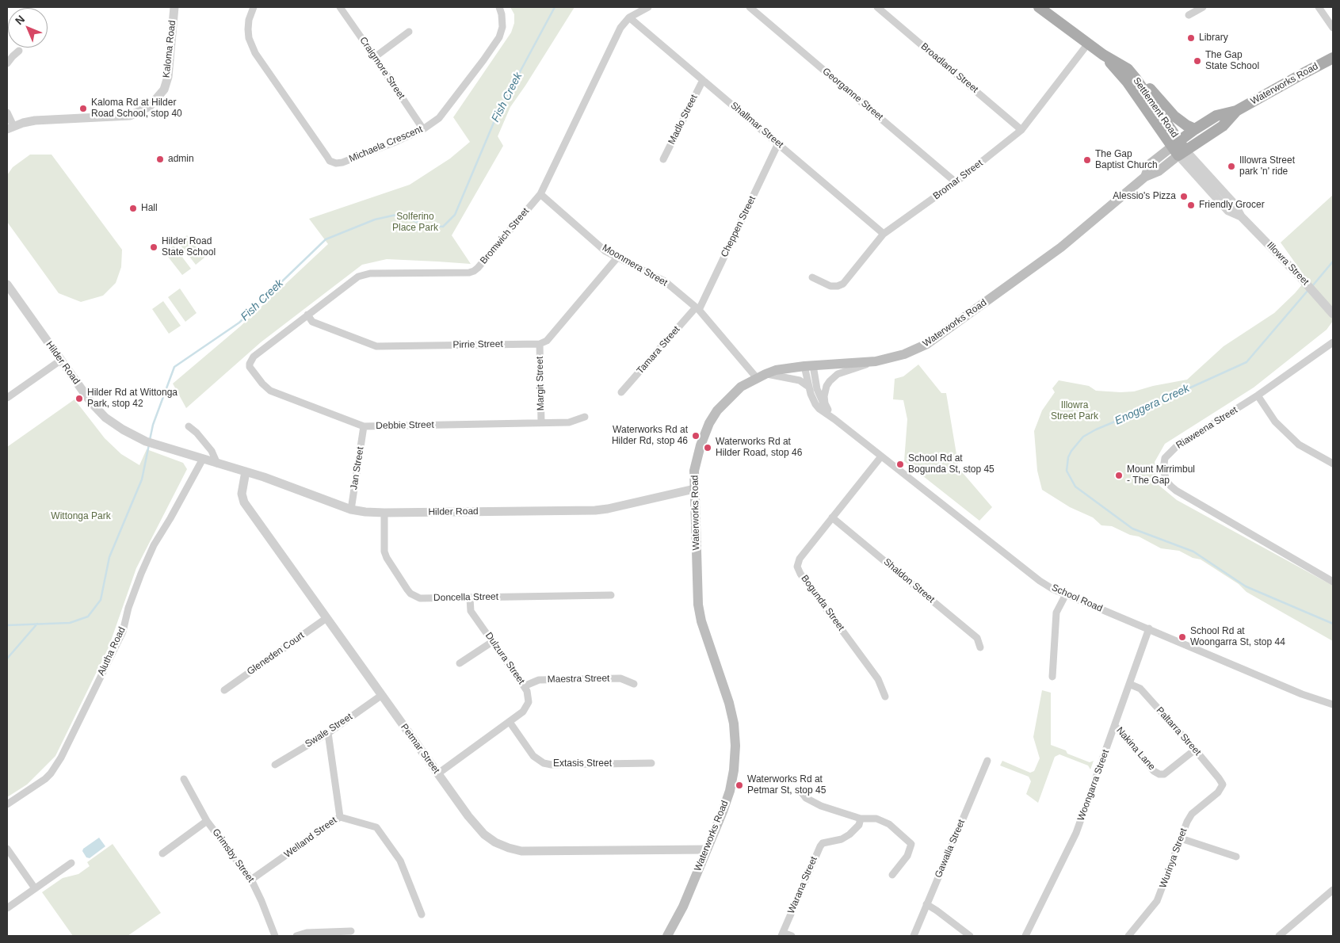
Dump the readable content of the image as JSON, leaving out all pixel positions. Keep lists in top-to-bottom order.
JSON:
{
  "streets": {
    "main road": ["Waterworks Road", "Settlement Road"],
    "street": [
      "Kaloma Road",
      "Craigmore Street",
      "Broadland Street",
      "Georganne Street",
      "Madlo Street",
      "Shallmar Street",
      "Michaela Crescent",
      "Bromar Street",
      "Cheppen Street",
      "Bromwich Street",
      "Illowra Street",
      "Moonmera Street",
      "Pirrie Street",
      "Tamara Street",
      "Hilder Road",
      "Margit Street",
      "Debbie Street",
      "Riaweena Street",
      "Jan Street",
      "Shaldon Street",
      "Doncella Street",
      "School Road",
      "Bogunda Street",
      "Alutha Road",
      "Gleneden Court",
      "Dulzura Street",
      "Maestra Street",
      "Swale Street",
      "Paltarra Street",
      "Petmar Street",
      "Nakina Lane",
      "Extasis Street",
      "Woongarra Street",
      "Welland Street",
      "Gawalla Street",
      "Grimsby Street",
      "Wurinya Street",
      "Warana Street"
    ]
  },
  "crossings": [
    ["Craigmore Street", "Michaela Crescent"],
    ["Broadland Street", "Bromar Street"],
    ["Waterworks Road", "Settlement Road"],
    ["Waterworks Road", "Illowra Street"],
    ["Waterworks Road", "Moonmera Street"],
    ["Waterworks Road", "Hilder Road"],
    ["Waterworks Road", "School Road"],
    ["Waterworks Road", "Petmar Street"],
    ["Georganne Street", "Bromar Street"],
    ["Settlement Road", "Bromar Street"],
    ["Settlement Road", "Illowra Street"],
    ["Madlo Street", "Shallmar Street"],
    ["Shallmar Street", "Bromar Street"],
    ["Shallmar Street", "Cheppen Street"],
    ["Shallmar Street", "Bromwich Street"],
    ["Cheppen Street", "Moonmera Street"],
    ["Cheppen Street", "Tamara Street"],
    ["Bromwich Street", "Moonmera Street"],
    ["Bromwich Street", "Pirrie Street"],
    ["Bromwich Street", "Debbie Street"],
    ["Moonmera Street", "Tamara Street"],
    ["Pirrie Street", "Margit Street"],
    ["Hilder Road", "Jan Street"],
    ["Hilder Road", "Doncella Street"],
    ["Hilder Road", "Alutha Road"],
    ["Hilder Road", "Petmar Street"],
    ["Margit Street", "Debbie Street"],
    ["Debbie Street", "Jan Street"],
    ["Shaldon Street", "Bogunda Street"],
    ["Doncella Street", "Dulzura Street"],
    ["School Road", "Bogunda Street"],
    ["School Road", "Woongarra Street"],
    ["Gleneden Court", "Petmar Street"],
    ["Dulzura Street", "Maestra Street"],
    ["Dulzura Street", "Petmar Street"],
    ["Dulzura Street", "Extasis Street"],
    ["Swale Street", "Petmar Street"],
    ["Swale Street", "Welland Street"],
    ["Paltarra Street", "Nakina Lane"],
    ["Paltarra Street", "Woongarra Street"],
    ["Paltarra Street", "Wurinya Street"],
    ["Nakina Lane", "Woongarra Street"],
    ["Welland Street", "Grimsby Street"]
  ],
  "water": ["Fish Creek", "Enoggera Creek"],
  "parks": ["Solferino Place Park", "Illowra Street Park", "Wittonga Park"],
  "places": [
    "Library",
    "The Gap State School",
    "Kaloma Rd at Hilder Road School, stop 40",
    "admin",
    "The Gap Baptist Church",
    "Illowra Street park 'n' ride",
    "Alessio's Pizza",
    "Friendly Grocer",
    "Hall",
    "Hilder Road State School",
    "Hilder Rd at Wittonga Park, stop 42",
    "Waterworks Rd at Hilder Rd, stop 46",
    "Waterworks Rd at Hilder Road, stop 46",
    "School Rd at Bogunda St, stop 45",
    "Mount Mirrimbul - The Gap",
    "School Rd at Woongarra St, stop 44",
    "Waterworks Rd at Petmar St, stop 45"
  ],
  "north": "top left"
}
